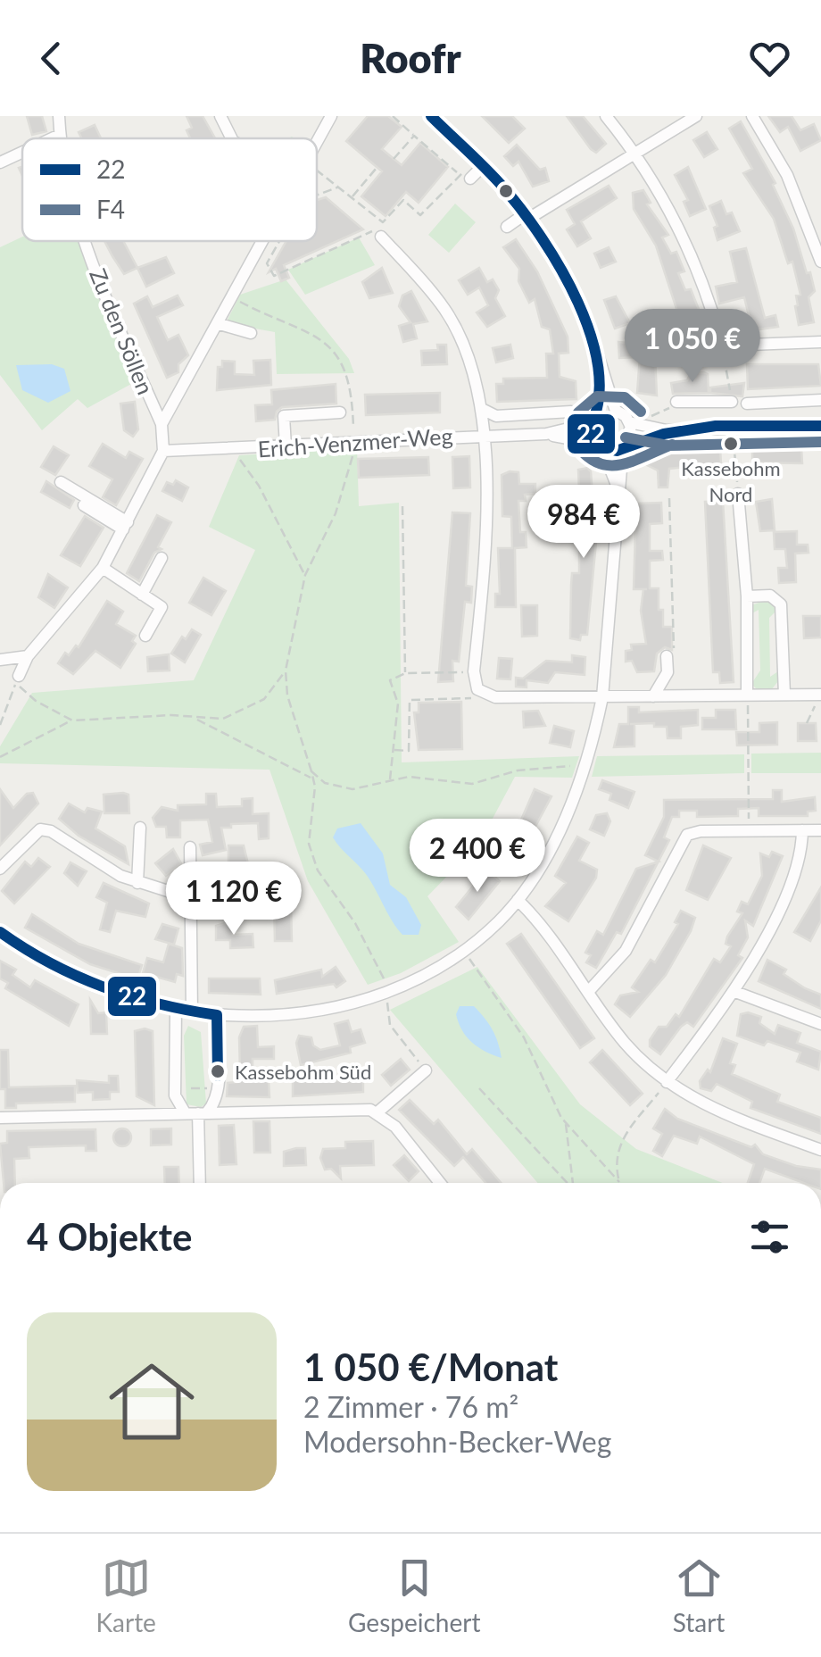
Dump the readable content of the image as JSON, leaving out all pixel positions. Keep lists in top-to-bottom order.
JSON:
{
  "streets": {
    "street": ["Zu den Söllen", "Erich-Venzmer-Weg"]
  },
  "crossings": [
    ["Zu den Söllen", "Erich-Venzmer-Weg"]
  ],
  "places": ["Kassebohm Nord", "Kassebohm Süd"],
  "lines": ["transit line 22", "transit line F4"],
  "legend": ["22", "F4"],
  "page": {
    "header": "Roofr",
    "price": [
      "1 050 €",
      "984 €",
      "2 400 €",
      "1 120 €"
    ],
    "heading": "4 Objekte",
    "list": [
      {
        "name": "1 050 €/Monat",
        "note": "2 Zimmer · 76 m² · Modersohn-Becker-Weg"
      }
    ],
    "tabs": ["Karte", "Gespeichert", "Start"]
  }
}
